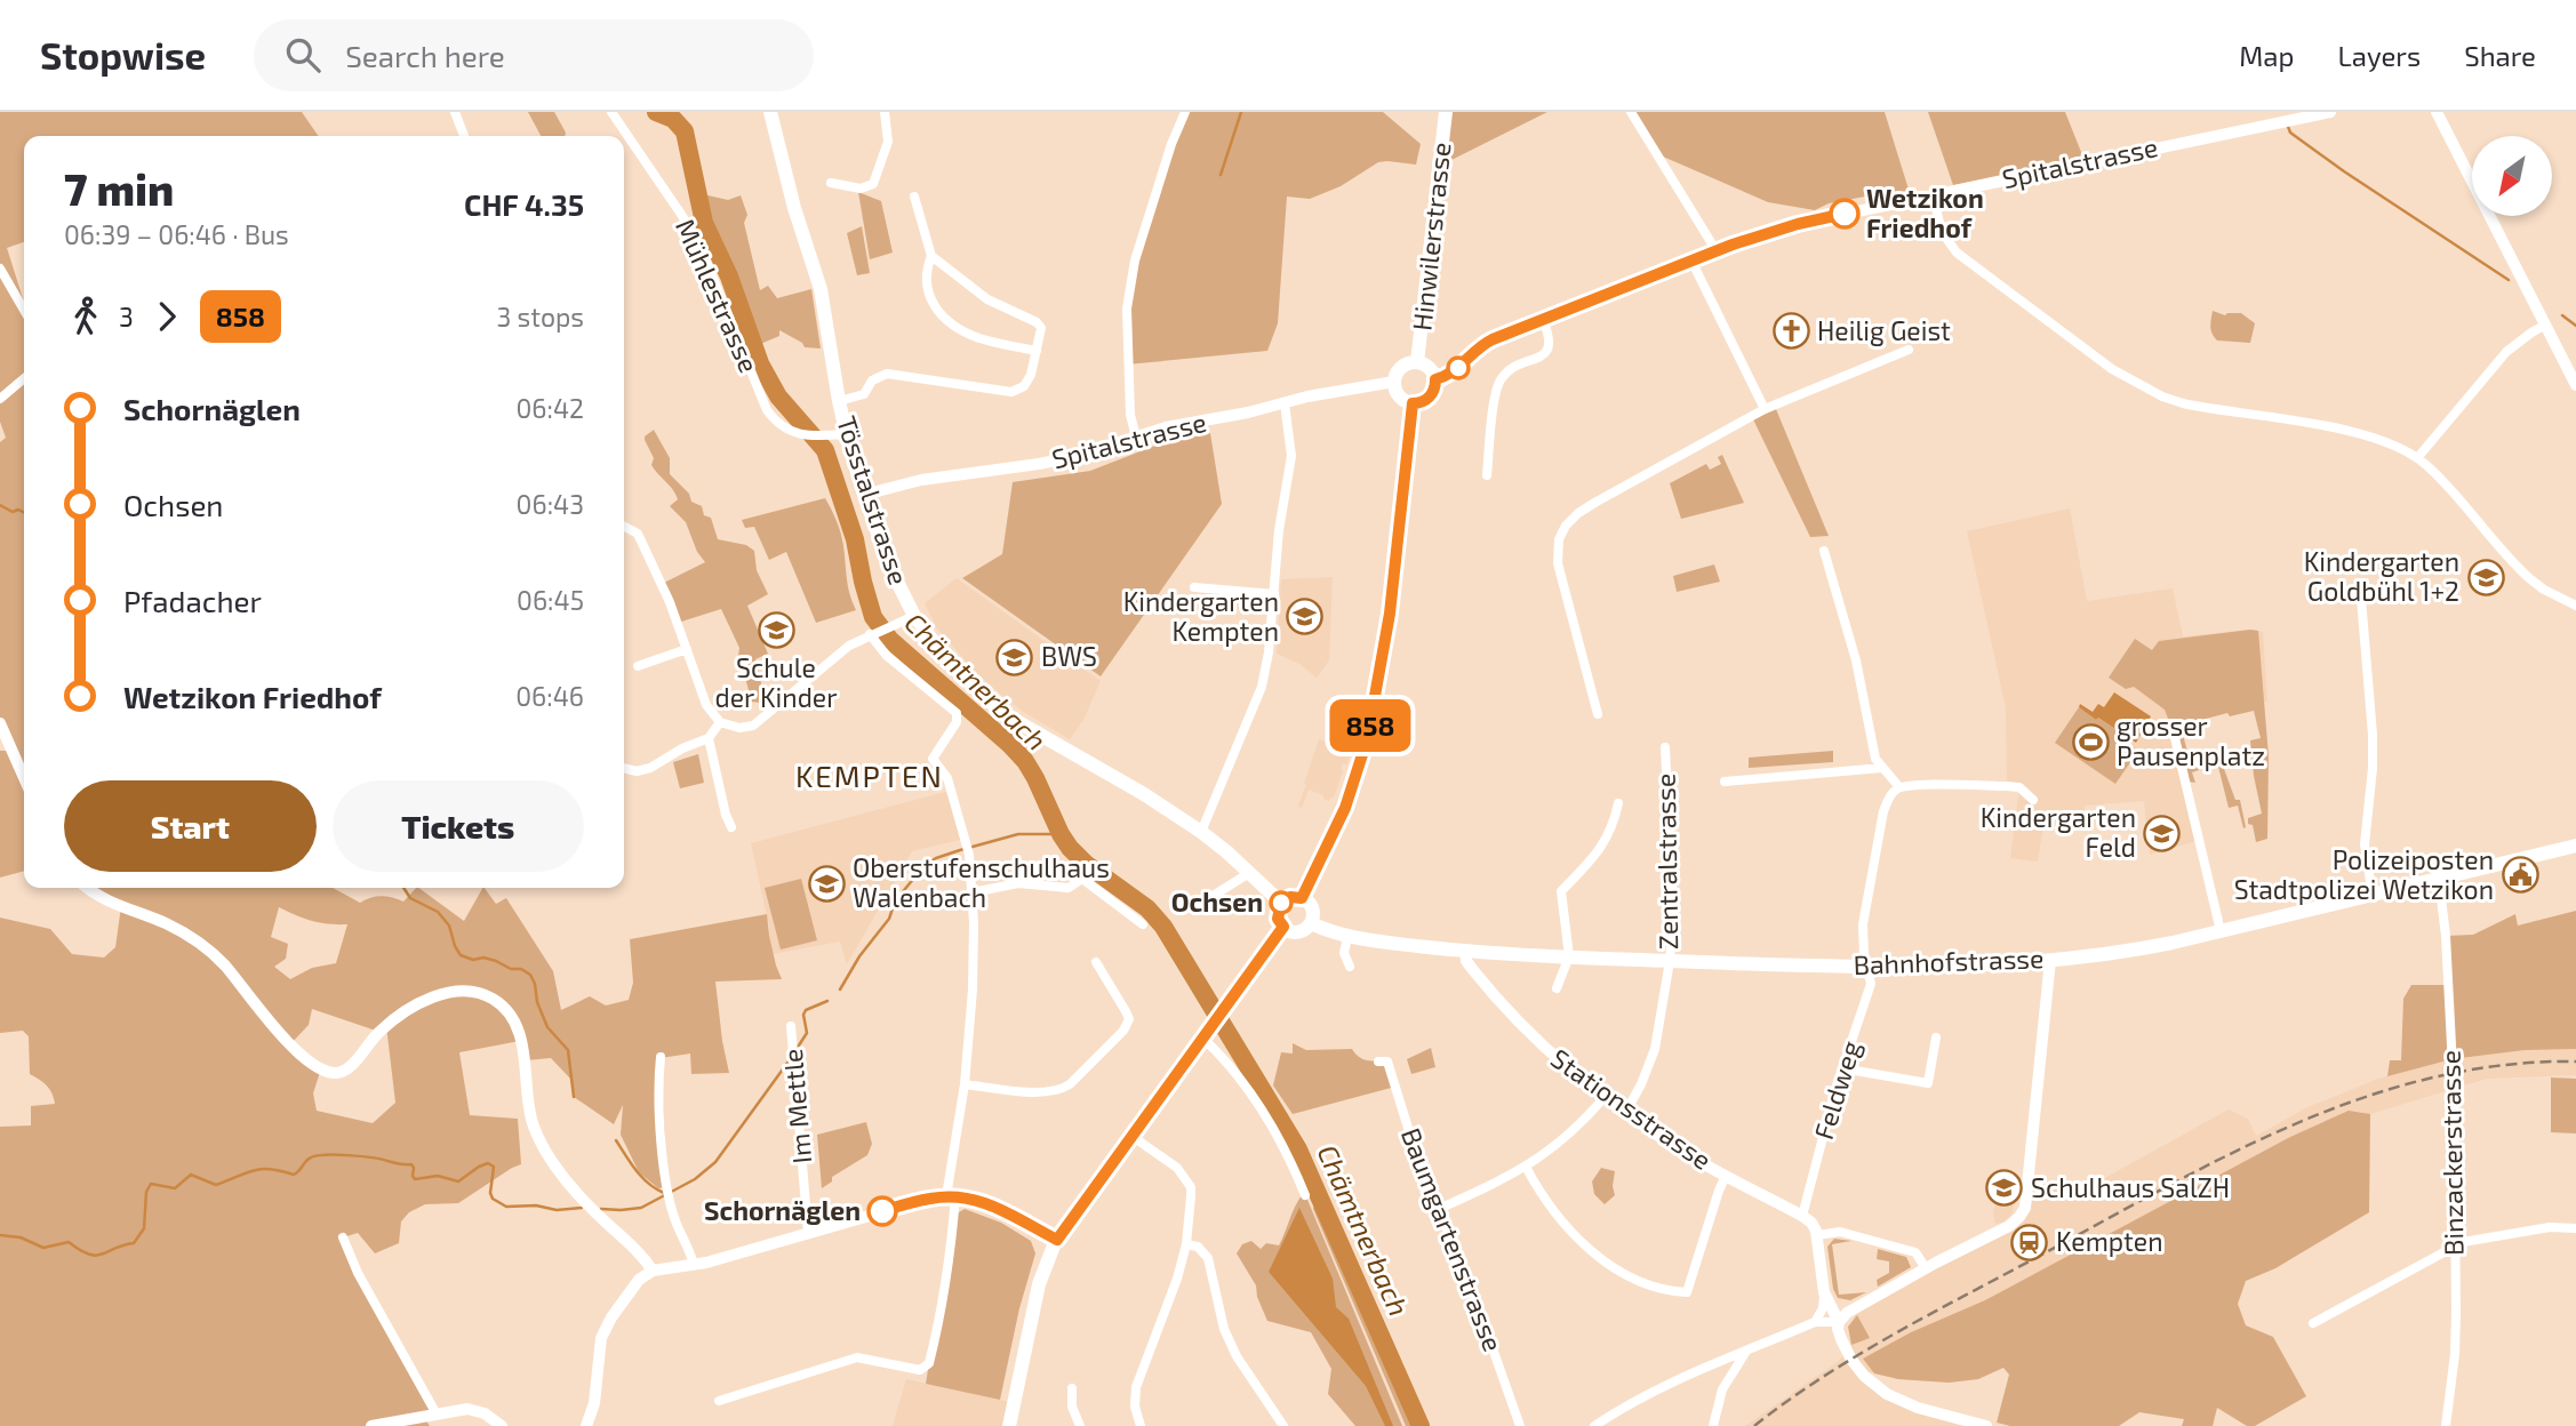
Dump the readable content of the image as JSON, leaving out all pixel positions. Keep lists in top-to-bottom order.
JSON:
{
  "streets": {
    "main road": ["Hinwilerstrasse", "Tösstalstrasse", "Bahnhofstrasse"],
    "street": [
      "Spitalstrasse",
      "Mühlestrasse",
      "Zentralstrasse",
      "Feldweg",
      "Im Mettle",
      "Stationsstrasse",
      "Binzackerstrasse",
      "Baumgartenstrasse"
    ]
  },
  "crossings": [
    ["Spitalstrasse", "Hinwilerstrasse"],
    ["Spitalstrasse", "Tösstalstrasse"],
    ["Mühlestrasse", "Tösstalstrasse"],
    ["Tösstalstrasse", "Bahnhofstrasse"],
    ["Zentralstrasse", "Bahnhofstrasse"],
    ["Zentralstrasse", "Stationsstrasse"],
    ["Bahnhofstrasse", "Feldweg"],
    ["Bahnhofstrasse", "Stationsstrasse"],
    ["Bahnhofstrasse", "Binzackerstrasse"],
    ["Feldweg", "Stationsstrasse"]
  ],
  "districts": ["KEMPTEN"],
  "water": ["Chämtnerbach"],
  "places": {
    "other": ["Wetzikon Friedhof", "Ochsen", "Schornäglen"],
    "church": ["Heilig Geist"],
    "school or university": [
      "Kindergarten Goldbühl 1+2",
      "Kindergarten Kempten",
      "Schule der Kinder",
      "BWS",
      "Kindergarten Feld",
      "Oberstufenschulhaus Walenbach",
      "Schulhaus SalZH"
    ],
    "sports": ["grosser Pausenplatz"],
    "public building": ["Polizeiposten Stadtpolizei Wetzikon"],
    "station": ["Kempten"]
  },
  "lines": ["bus line 858"],
  "north": "bottom left",
  "page": {
    "header": "Stopwise",
    "search": "Search here",
    "nav": ["Map", "Layers", "Share"],
    "on_map": "858",
    "heading": ["7 min", "06:39 – 06:46 · Bus", "CHF 4.35"],
    "legs": ["3", "858", "3 stops"],
    "list": [
      {
        "name": "Schornäglen",
        "value": "06:42"
      },
      {
        "name": "Ochsen",
        "value": "06:43"
      },
      {
        "name": "Pfadacher",
        "value": "06:45"
      },
      {
        "name": "Wetzikon Friedhof",
        "value": "06:46"
      }
    ],
    "buttons": ["Start", "Tickets"]
  }
}
